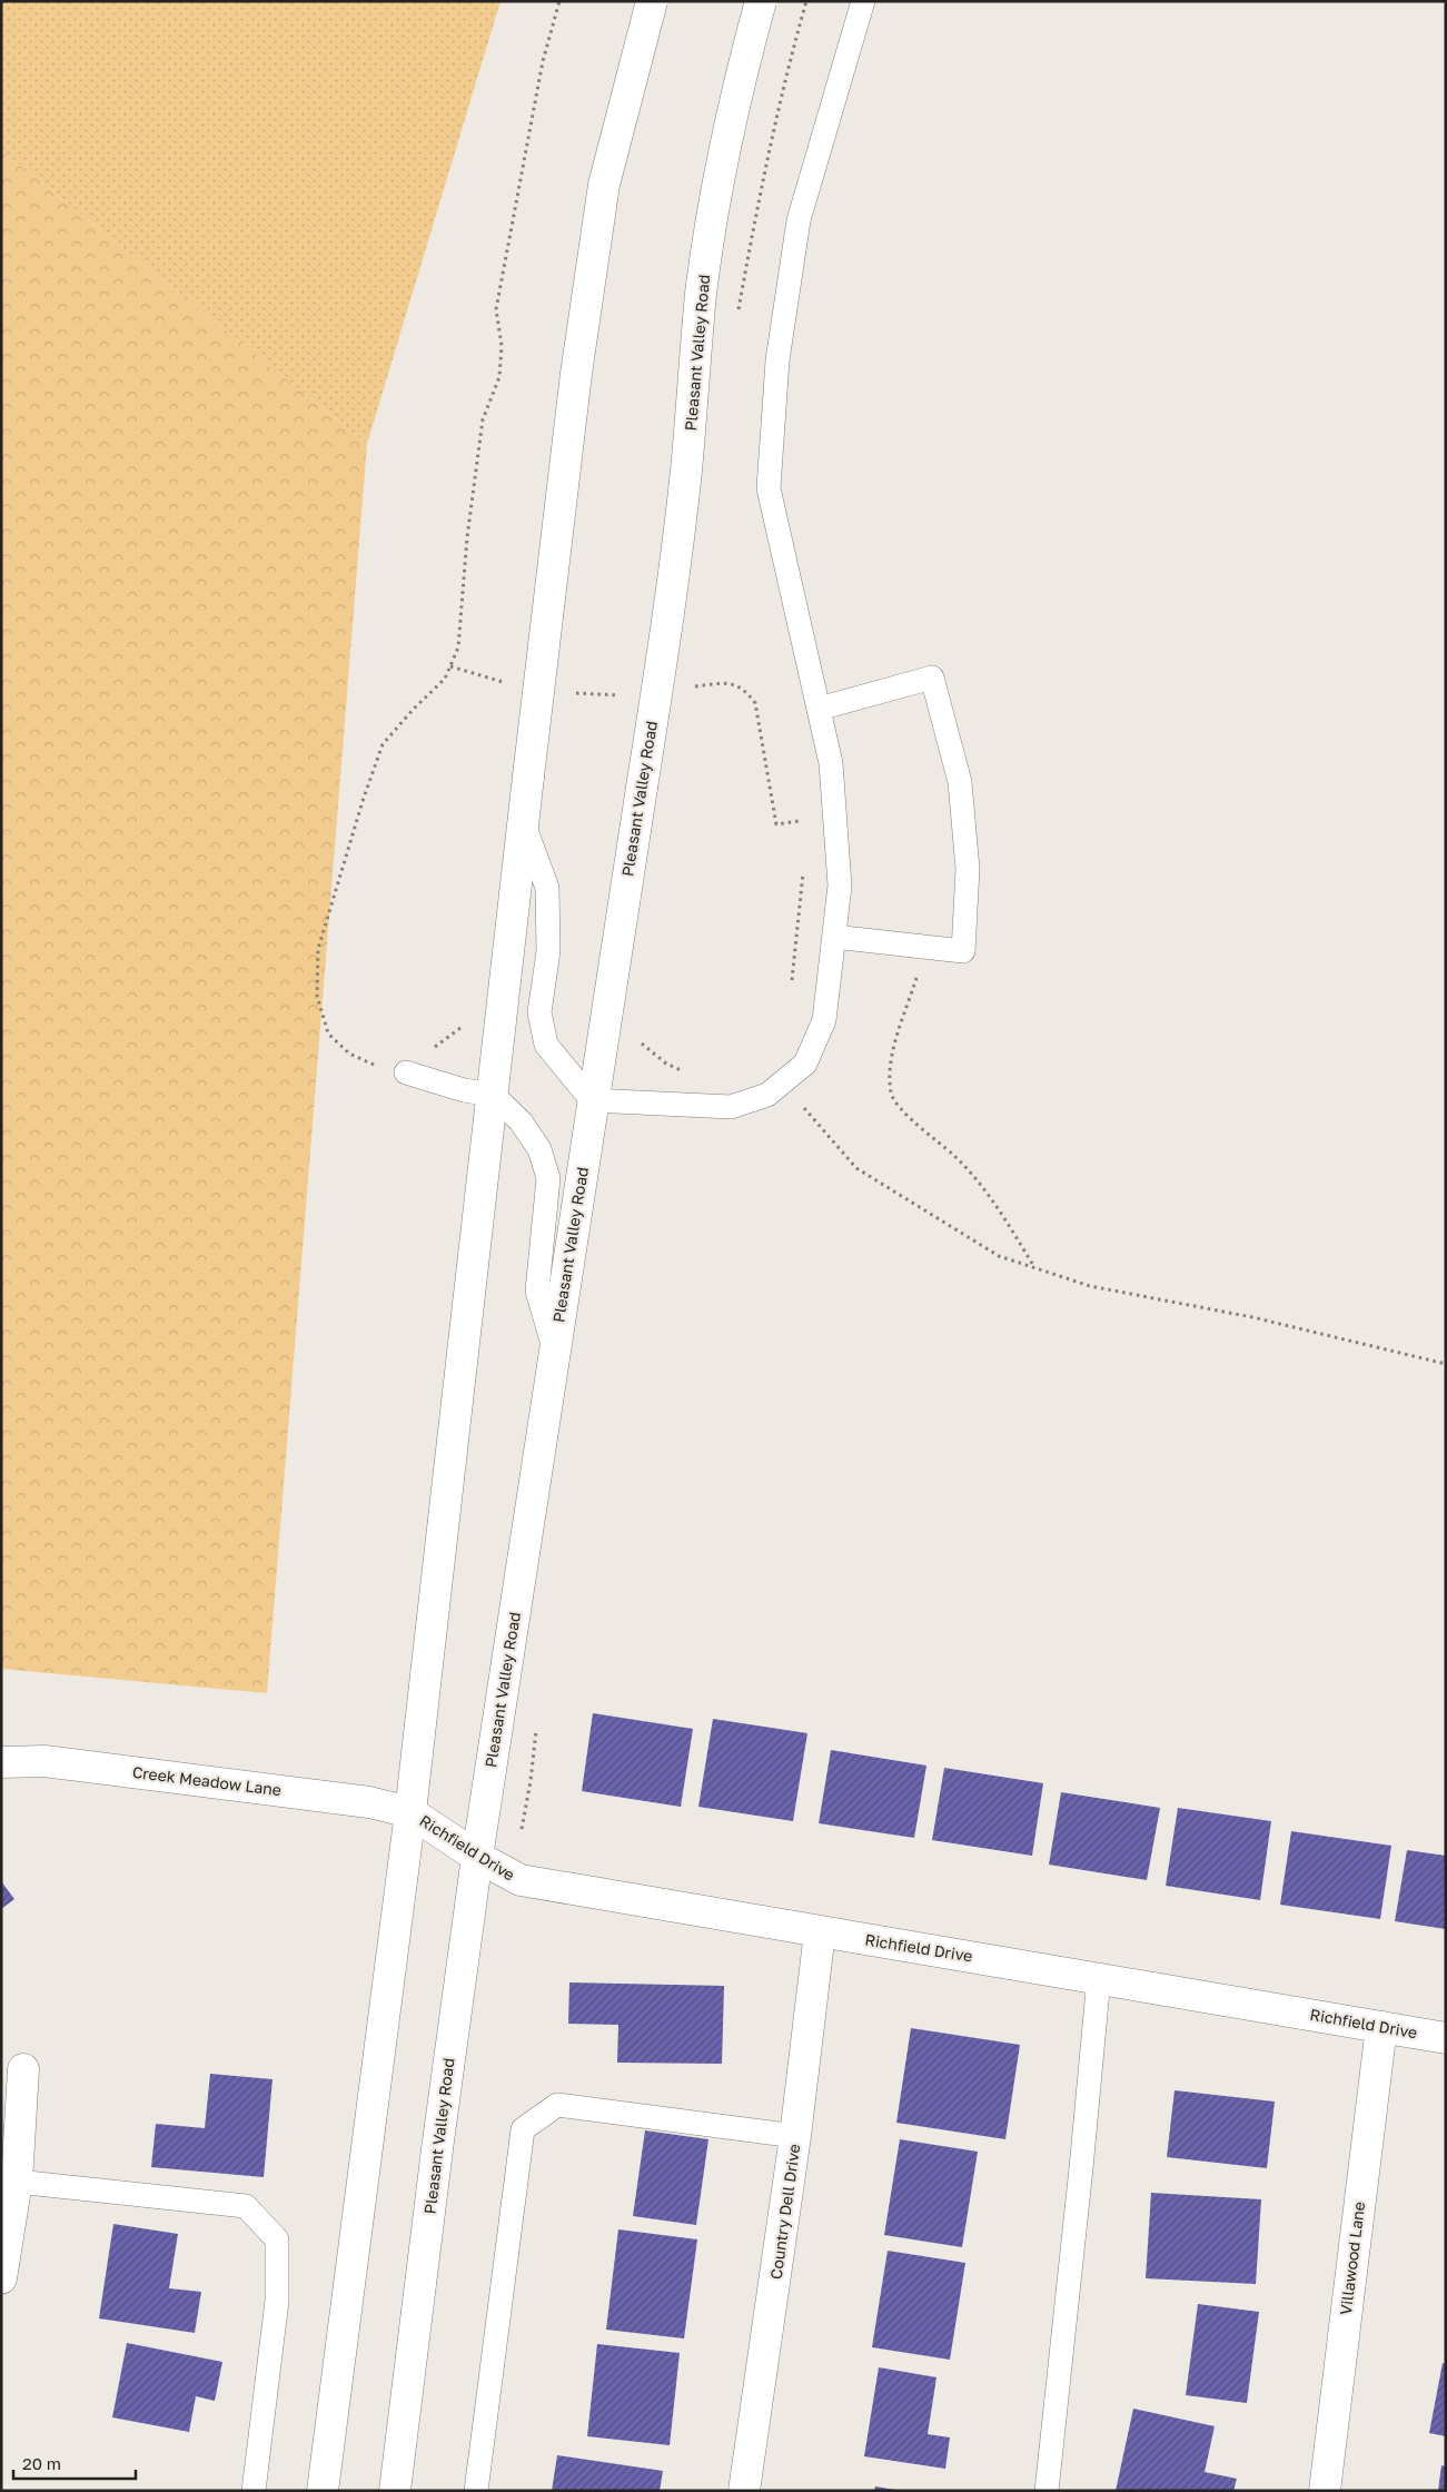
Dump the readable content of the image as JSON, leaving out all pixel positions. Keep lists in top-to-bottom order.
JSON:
{
  "streets": {
    "main road": [
      "Pleasant Valley Road",
      "Creek Meadow Lane",
      "Richfield Drive",
      "Country Dell Drive",
      "Villawood Lane"
    ]
  },
  "crossings": [
    ["Pleasant Valley Road", "Richfield Drive"],
    ["Creek Meadow Lane", "Richfield Drive"],
    ["Richfield Drive", "Country Dell Drive"],
    ["Richfield Drive", "Villawood Lane"]
  ],
  "scale_bar": "20 m"
}
